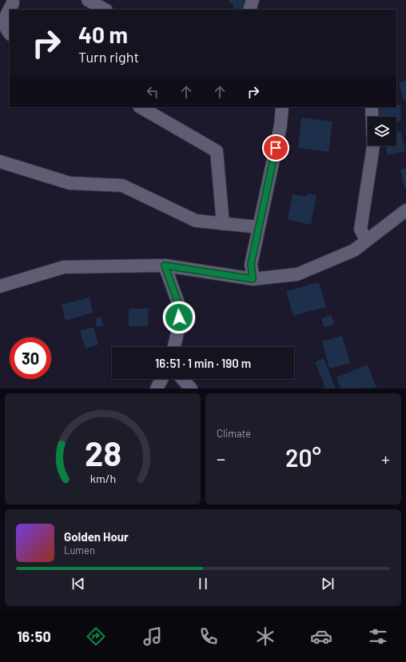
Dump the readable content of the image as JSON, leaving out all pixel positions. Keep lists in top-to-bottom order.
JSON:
{
  "page": {
    "turn": ["40 m", "Turn right"],
    "limit": "30",
    "trip": "16:51 · 1 min · 190 m",
    "tile": "Climate",
    "heat": ["−", "20°", "+"],
    "song": ["Golden Hour", "Lumen"],
    "tabs": "16:50",
    "gauge": ["28", "km/h"]
  }
}
